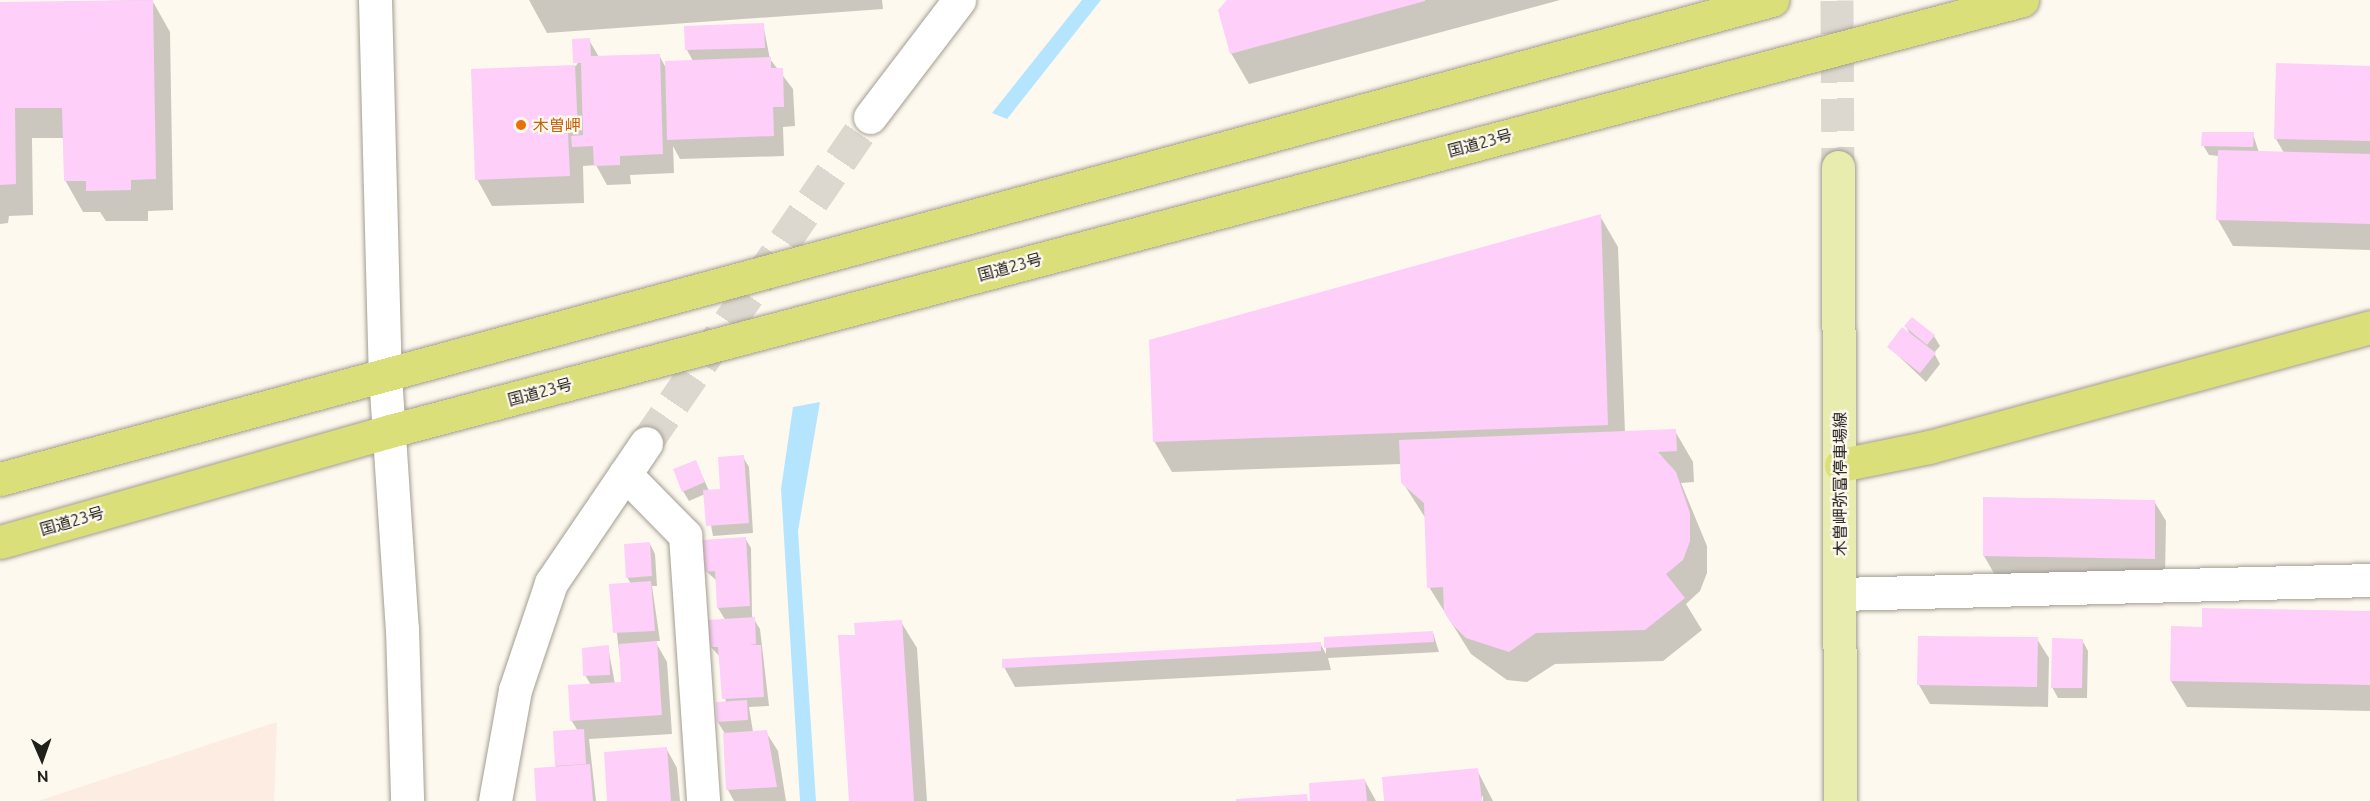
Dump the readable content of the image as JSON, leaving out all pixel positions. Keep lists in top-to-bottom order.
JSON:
{
  "streets": {
    "highway": ["国道23号"],
    "main road": ["木曽岬弥富停車場線"]
  },
  "places": ["木曽岬"],
  "north": "bottom"
}
